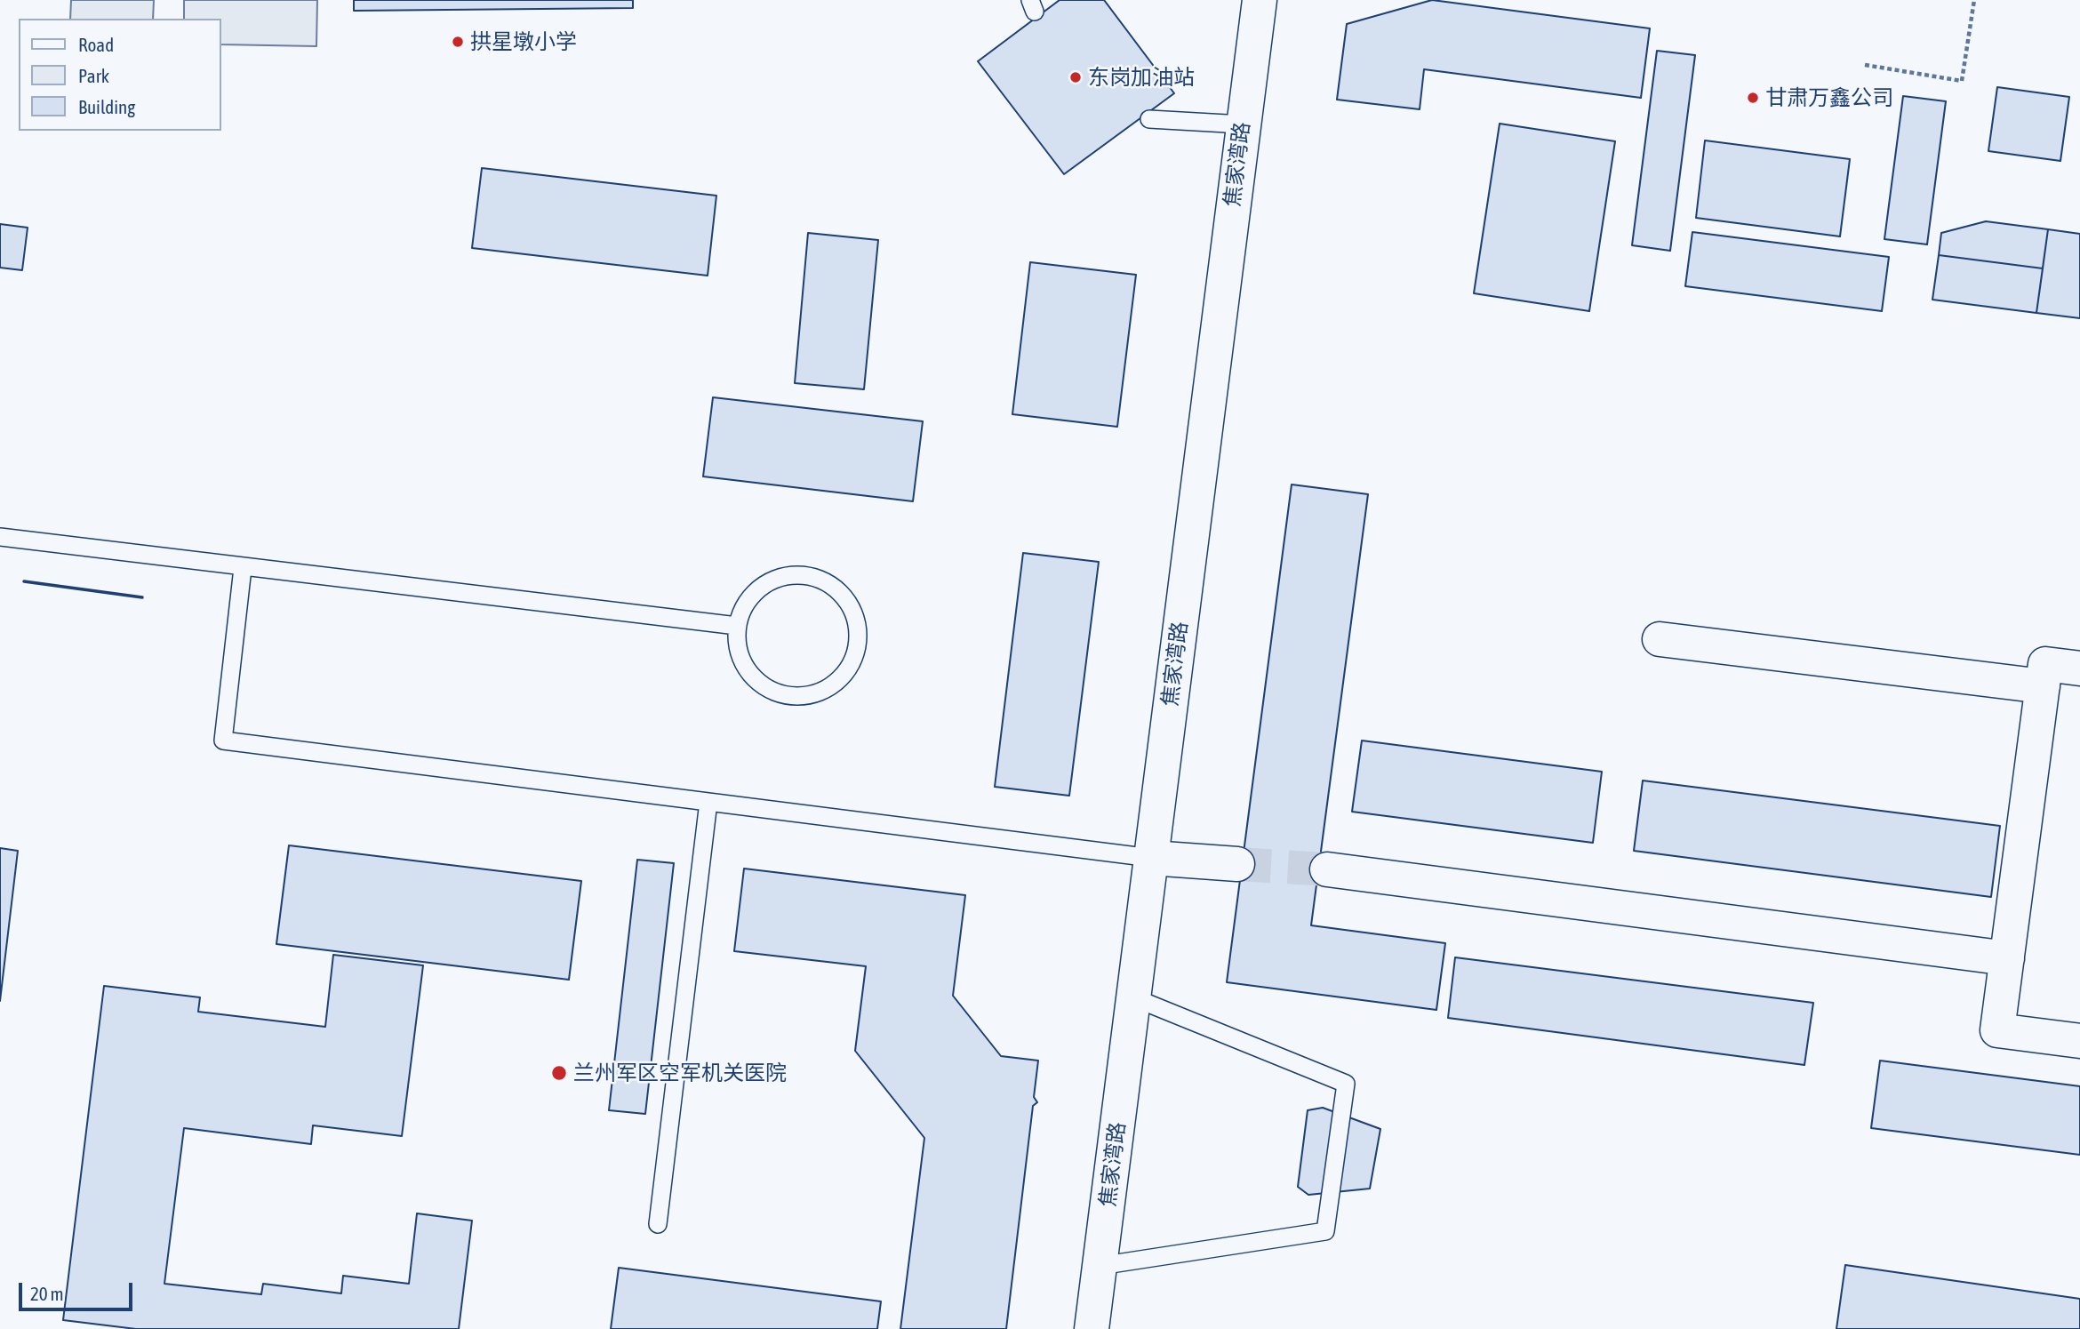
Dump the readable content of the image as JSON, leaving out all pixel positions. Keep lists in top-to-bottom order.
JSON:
{
  "streets": {
    "street": ["焦家湾路"]
  },
  "places": [
    "拱星墩小学",
    "东岗加油站",
    "甘肃万鑫公司",
    "兰州军区空军机关医院"
  ],
  "legend": ["Road", "Park", "Building"],
  "scale_bar": "20 m"
}
